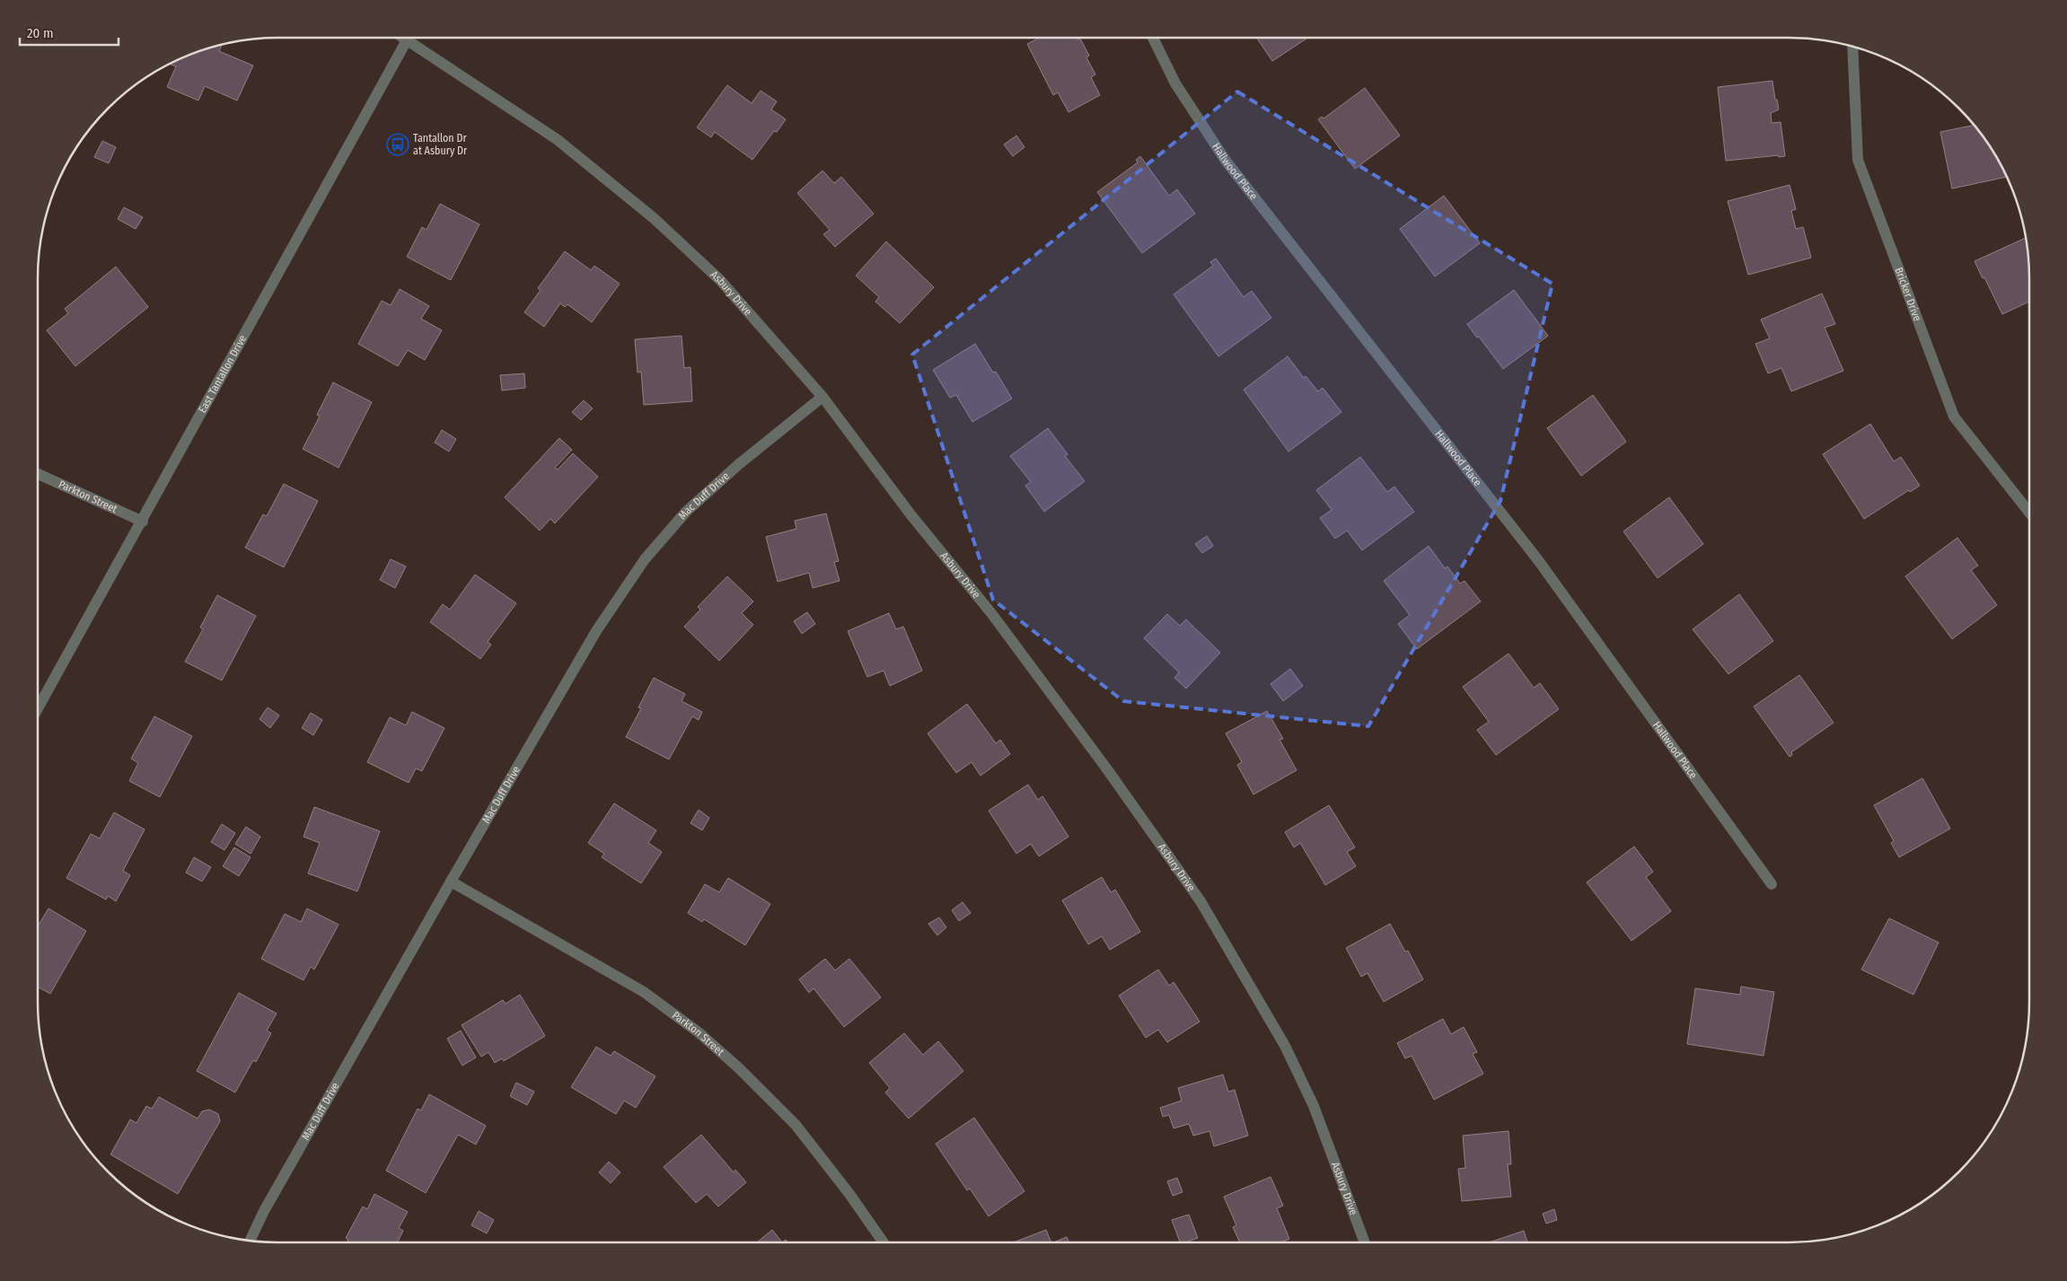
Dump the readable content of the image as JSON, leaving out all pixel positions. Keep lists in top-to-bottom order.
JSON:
{
  "streets": {
    "street": [
      "Hallwood Place",
      "Asbury Drive",
      "Bricker Drive",
      "East Tantallon Drive",
      "Parkton Street",
      "Mac Duff Drive"
    ]
  },
  "crossings": [
    ["Asbury Drive", "Mac Duff Drive"],
    ["East Tantallon Drive", "Parkton Street"],
    ["Parkton Street", "Mac Duff Drive"]
  ],
  "places": {
    "bus stop": ["Tantallon Dr at Asbury Dr"]
  },
  "scale_bar": "20 m"
}
